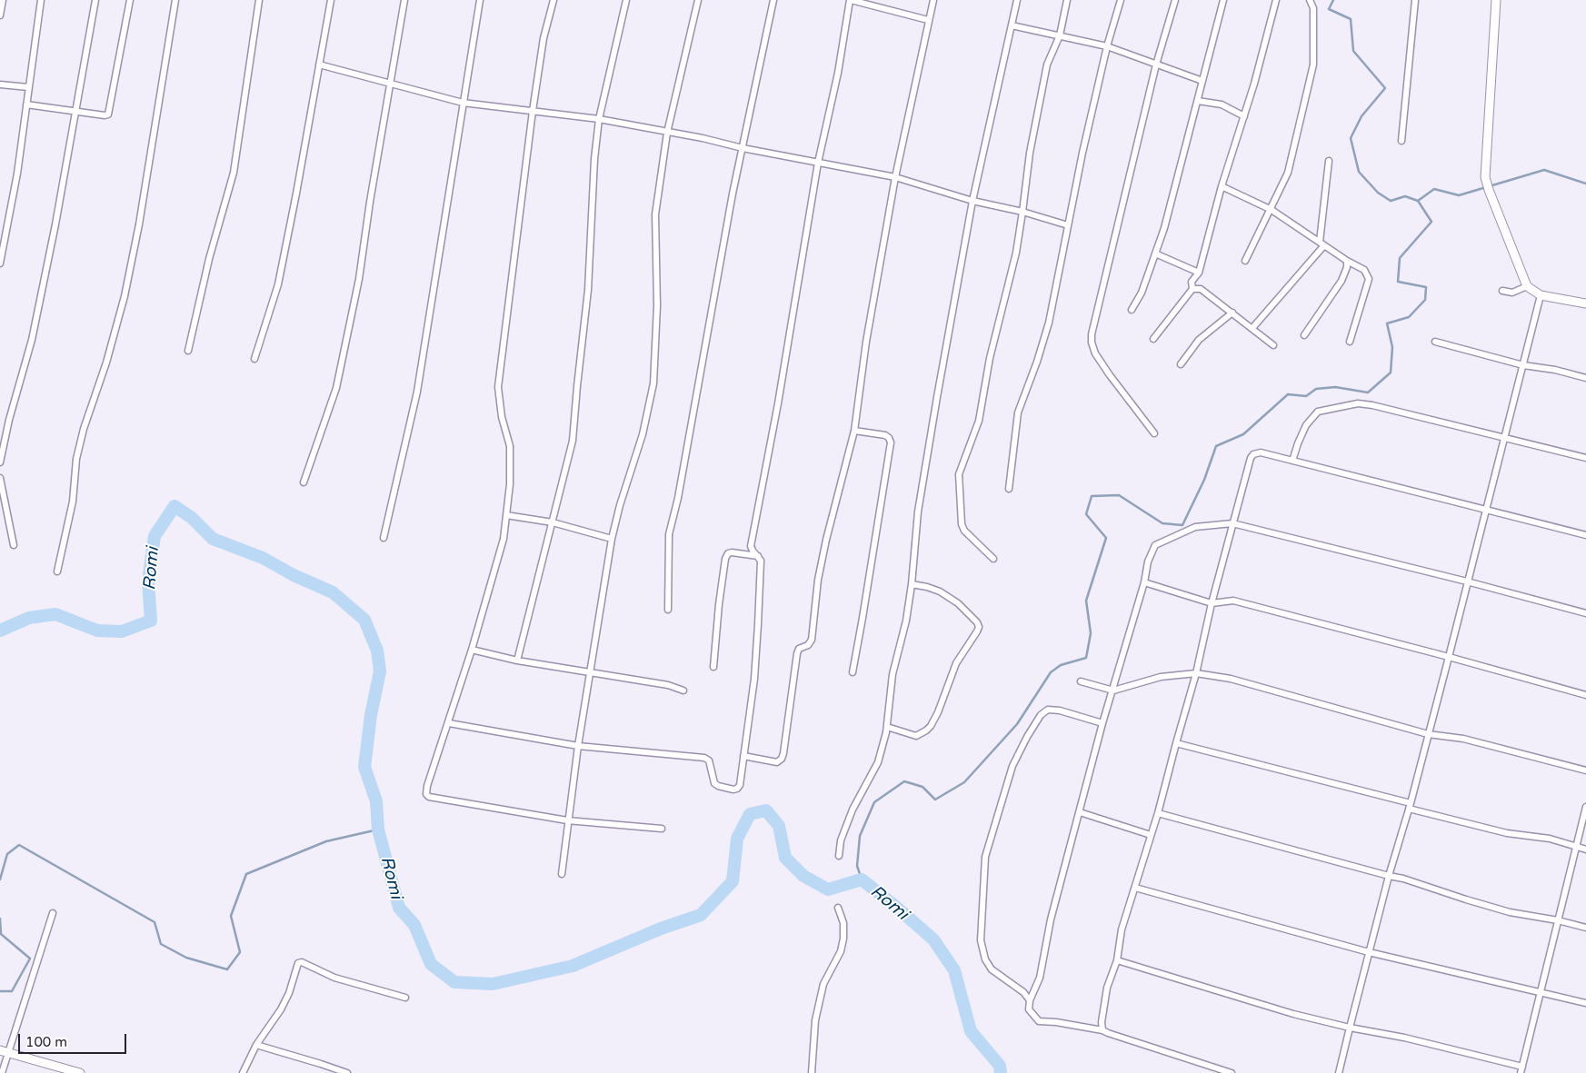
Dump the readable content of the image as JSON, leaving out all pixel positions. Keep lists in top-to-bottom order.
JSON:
{
  "water": ["Romi"],
  "scale_bar": "100 m"
}
